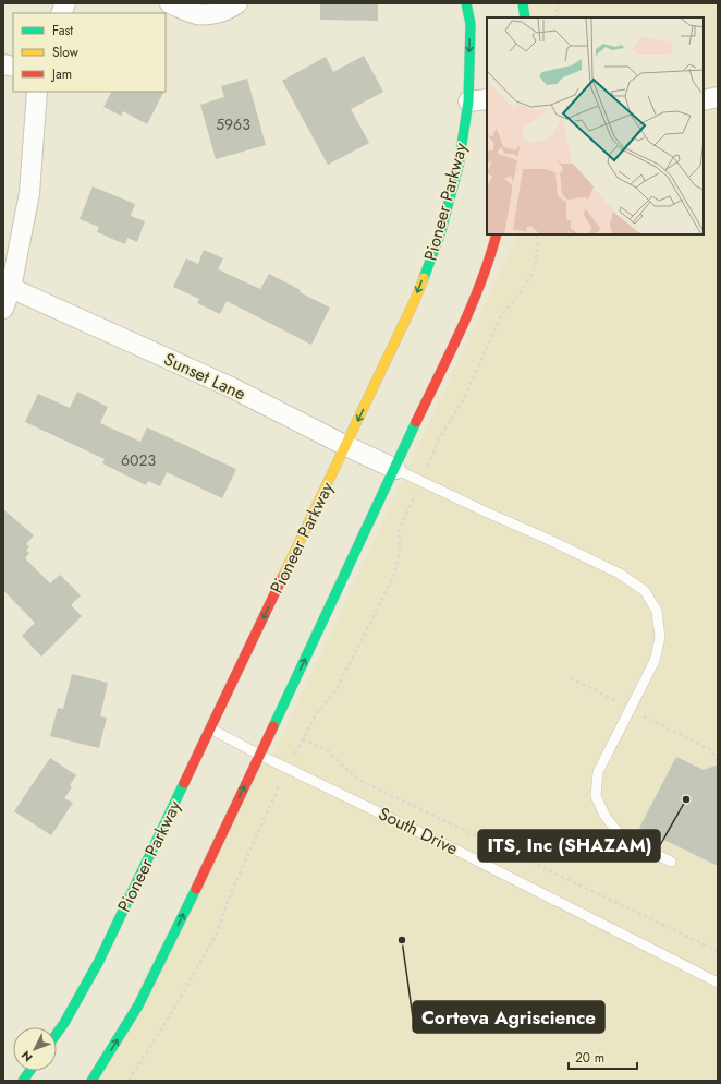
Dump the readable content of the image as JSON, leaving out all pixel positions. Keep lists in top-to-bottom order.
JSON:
{
  "streets": {
    "street": ["Pioneer Parkway", "Sunset Lane"],
    "lane": ["South Drive"]
  },
  "crossings": [
    ["Pioneer Parkway", "Sunset Lane"],
    ["Pioneer Parkway", "South Drive"]
  ],
  "places": ["ITS, Inc (SHAZAM)", "Corteva Agriscience"],
  "house_numbers": ["5963", "6023"],
  "legend": ["Fast", "Slow", "Jam"],
  "scale_bar": "20 m",
  "north": "bottom left"
}
